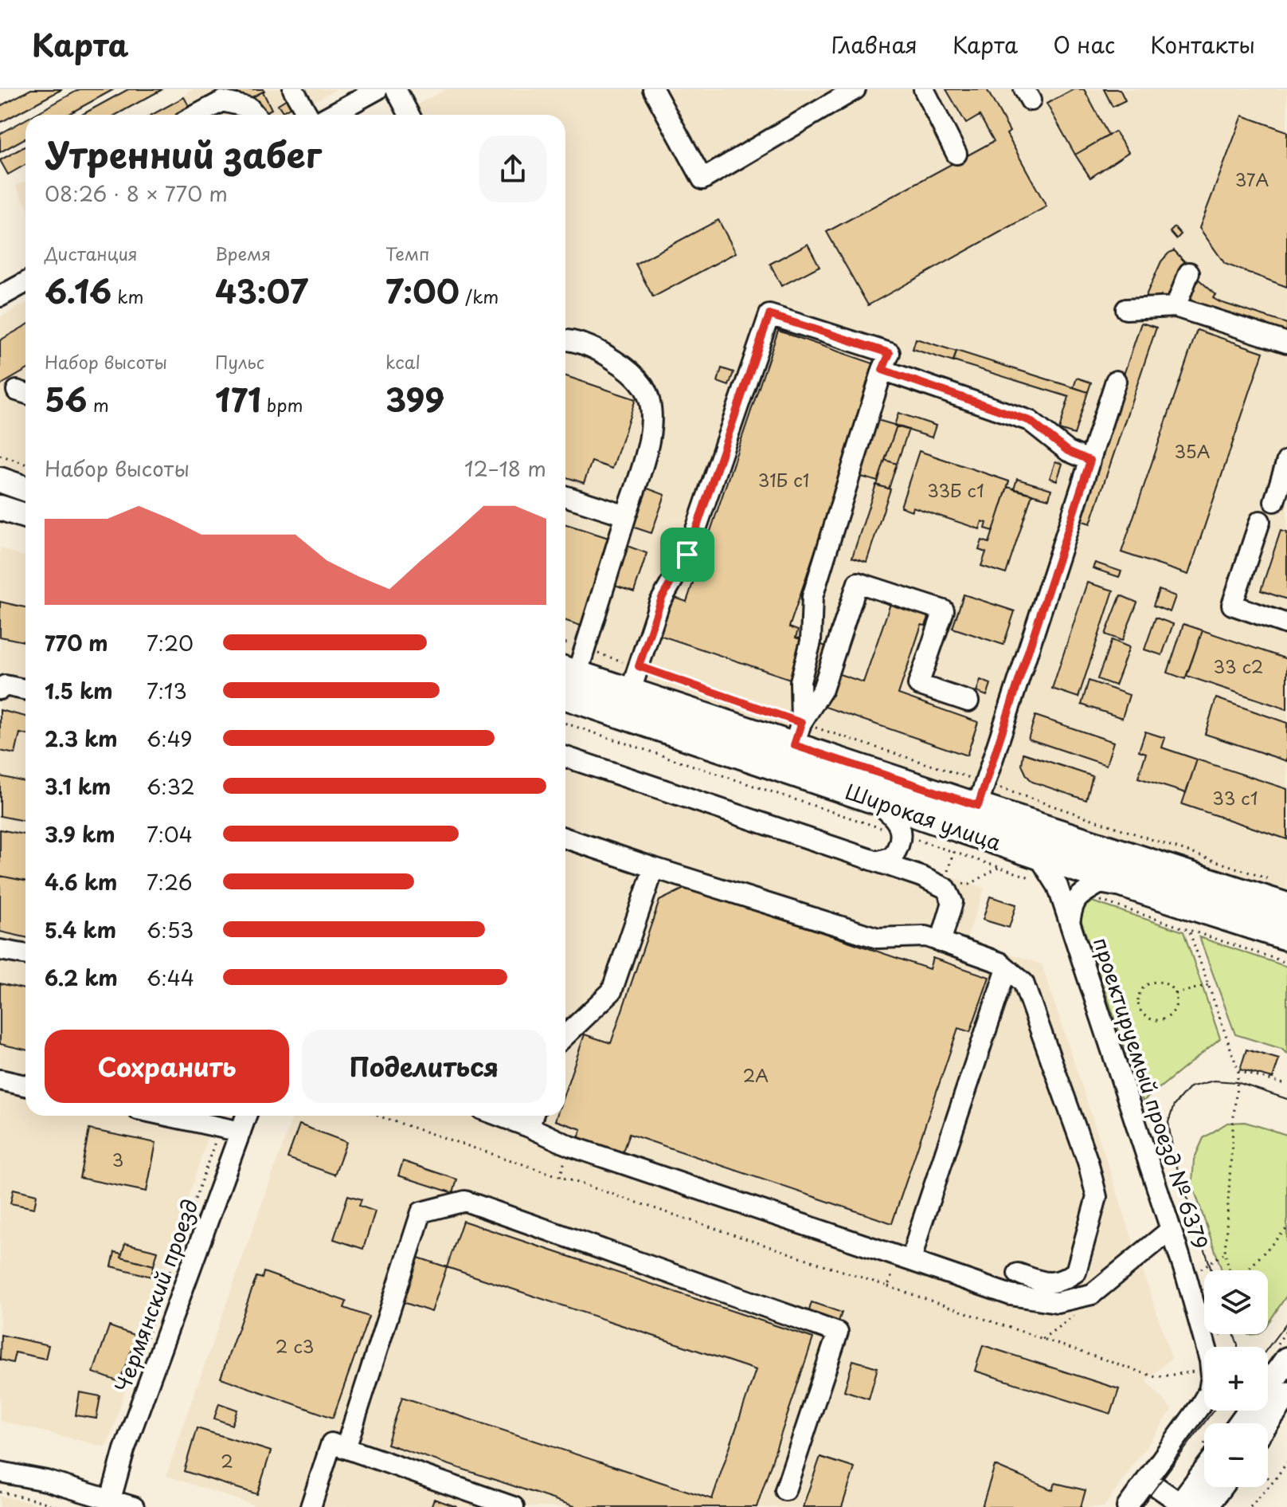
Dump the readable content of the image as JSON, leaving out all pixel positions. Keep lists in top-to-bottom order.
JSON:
{
  "streets": {
    "main road": ["Широкая улица"],
    "street": ["проектируемый проезд № 6379", "Чермянский проезд"]
  },
  "crossings": [
    ["Широкая улица", "проектируемый проезд № 6379"]
  ],
  "house_numbers": [
    "37А",
    "35А",
    "31Б c1",
    "33Б с1",
    "33 с2",
    "33 с1",
    "2А",
    "3",
    "2 с3",
    "2"
  ],
  "page": {
    "header": "Карта",
    "nav": [
      "Главная",
      "Карта",
      "О нас",
      "Контакты"
    ],
    "heading": ["Утренний забег", "08:26 · 8 × 770 m"],
    "stats": [
      ["Дистанция", "6.16 km"],
      ["Время", "43:07"],
      ["Темп", "7:00 /km"],
      ["Набор высоты", "56 m"],
      ["Пульс", "171 bpm"],
      ["kcal", "399"]
    ],
    "chart": ["Набор высоты", "12–18 m"],
    "list": [
      {
        "name": "770 m",
        "note": "7:20"
      },
      {
        "name": "1.5 km",
        "note": "7:13"
      },
      {
        "name": "2.3 km",
        "note": "6:49"
      },
      {
        "name": "3.1 km",
        "note": "6:32"
      },
      {
        "name": "3.9 km",
        "note": "7:04"
      },
      {
        "name": "4.6 km",
        "note": "7:26"
      },
      {
        "name": "5.4 km",
        "note": "6:53"
      },
      {
        "name": "6.2 km",
        "note": "6:44"
      }
    ],
    "buttons": ["Сохранить", "Поделиться"],
    "map_buttons": ["+", "−"]
  }
}
